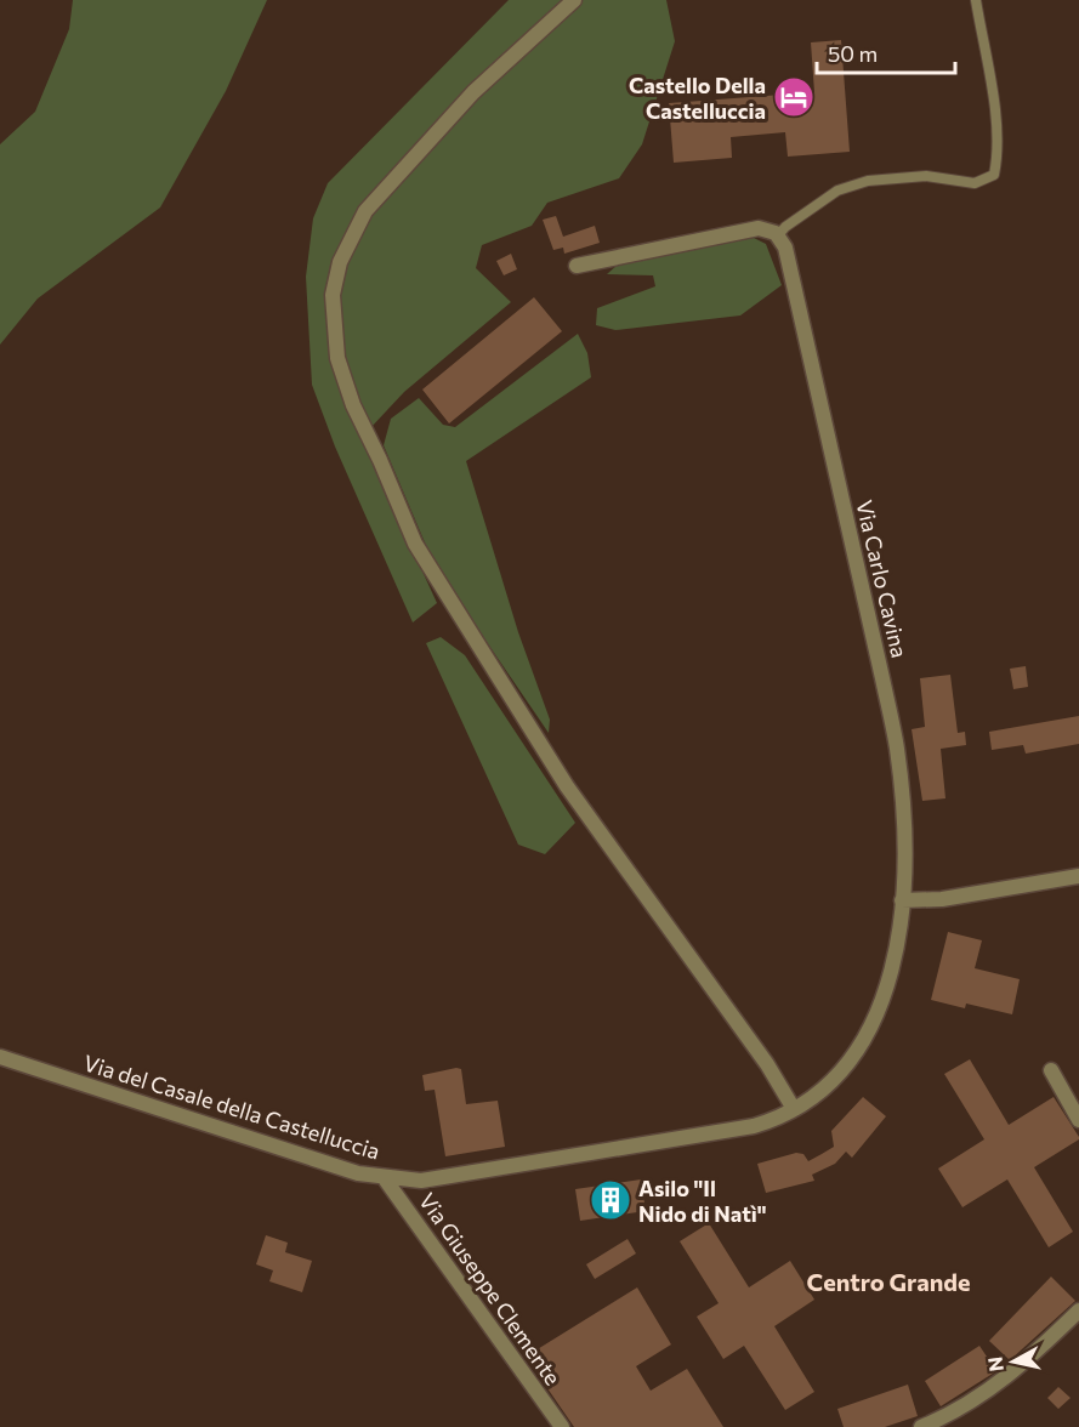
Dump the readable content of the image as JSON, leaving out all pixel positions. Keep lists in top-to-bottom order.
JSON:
{
  "streets": {
    "street": ["Via Carlo Cavina", "Via del Casale della Castelluccia", "Via Giuseppe Clemente"]
  },
  "crossings": [
    ["Via Carlo Cavina", "Via del Casale della Castelluccia"],
    ["Via del Casale della Castelluccia", "Via Giuseppe Clemente"]
  ],
  "districts": ["Centro Grande"],
  "places": {
    "hotel": ["Castello Della Castelluccia"],
    "building": ["Asilo \"Il Nido di Natì\""]
  },
  "scale_bar": "50 m",
  "north": "left"
}
